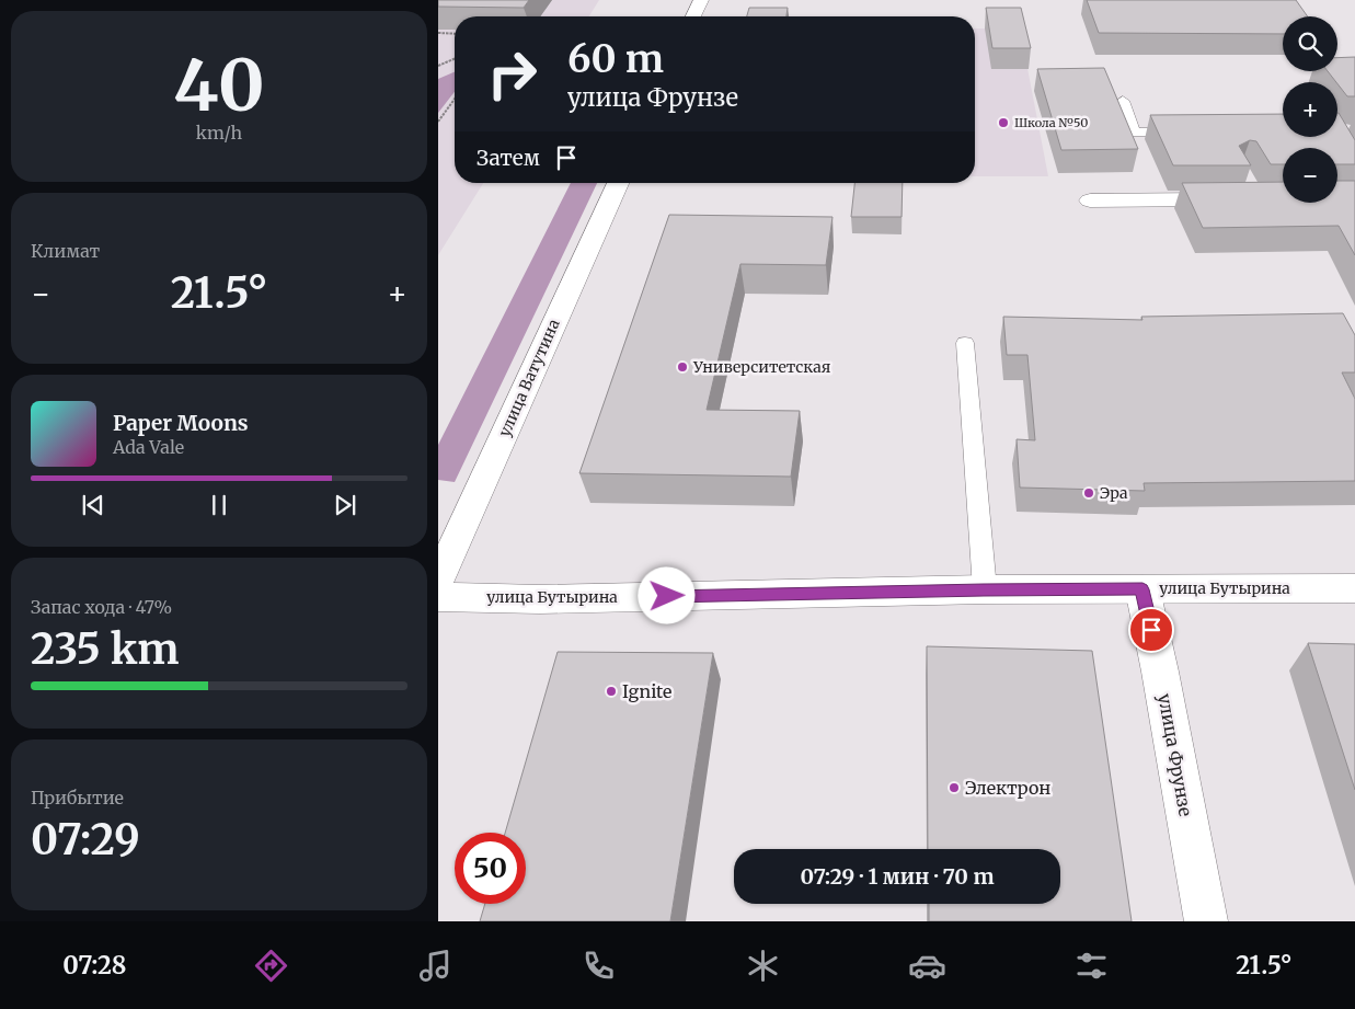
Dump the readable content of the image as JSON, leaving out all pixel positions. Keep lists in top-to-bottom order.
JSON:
{
  "streets": {
    "main road": ["улица Ватутина", "улица Бутырина", "улица Фрунзе"]
  },
  "crossings": [
    ["улица Бутырина", "улица Фрунзе"]
  ],
  "places": [
    "Школа №50",
    "Университетская",
    "Эра",
    "Ignite",
    "Электрон"
  ],
  "page": {
    "tile": [
      ["40", "km/h"],
      "Климат",
      ["Запас хода · 47%", "235 km"],
      ["Прибытие", "07:29"]
    ],
    "map_buttons": ["+", "−"],
    "turn": ["60 m", "улица Фрунзе"],
    "then": "Затем",
    "heat": ["−", "21.5°", "+"],
    "song": ["Paper Moons", "Ada Vale"],
    "limit": "50",
    "trip": "07:29 · 1 мин · 70 m",
    "tabs": ["07:28", "21.5°"]
  }
}
